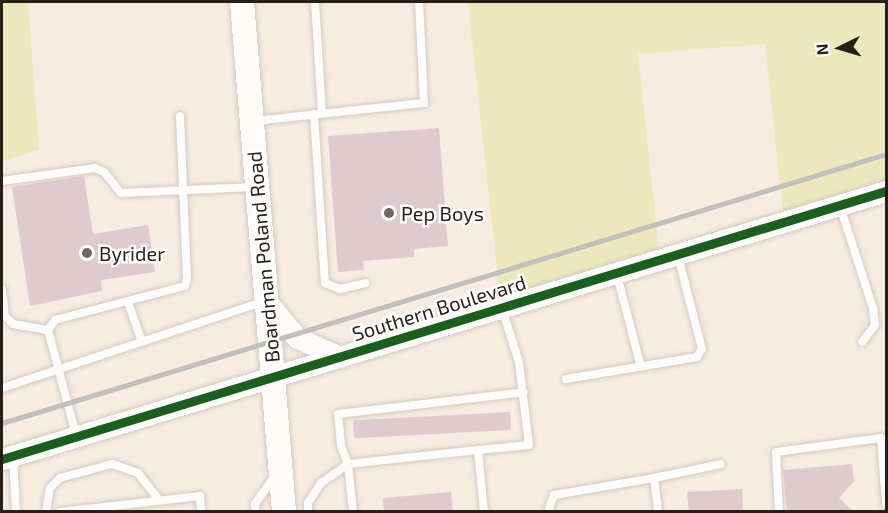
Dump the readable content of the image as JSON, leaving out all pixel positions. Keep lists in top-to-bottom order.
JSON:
{
  "streets": {
    "main road": ["Boardman Poland Road"],
    "street": ["Southern Boulevard"]
  },
  "crossings": [
    ["Boardman Poland Road", "Southern Boulevard"]
  ],
  "places": ["Pep Boys", "Byrider"],
  "north": "left"
}
